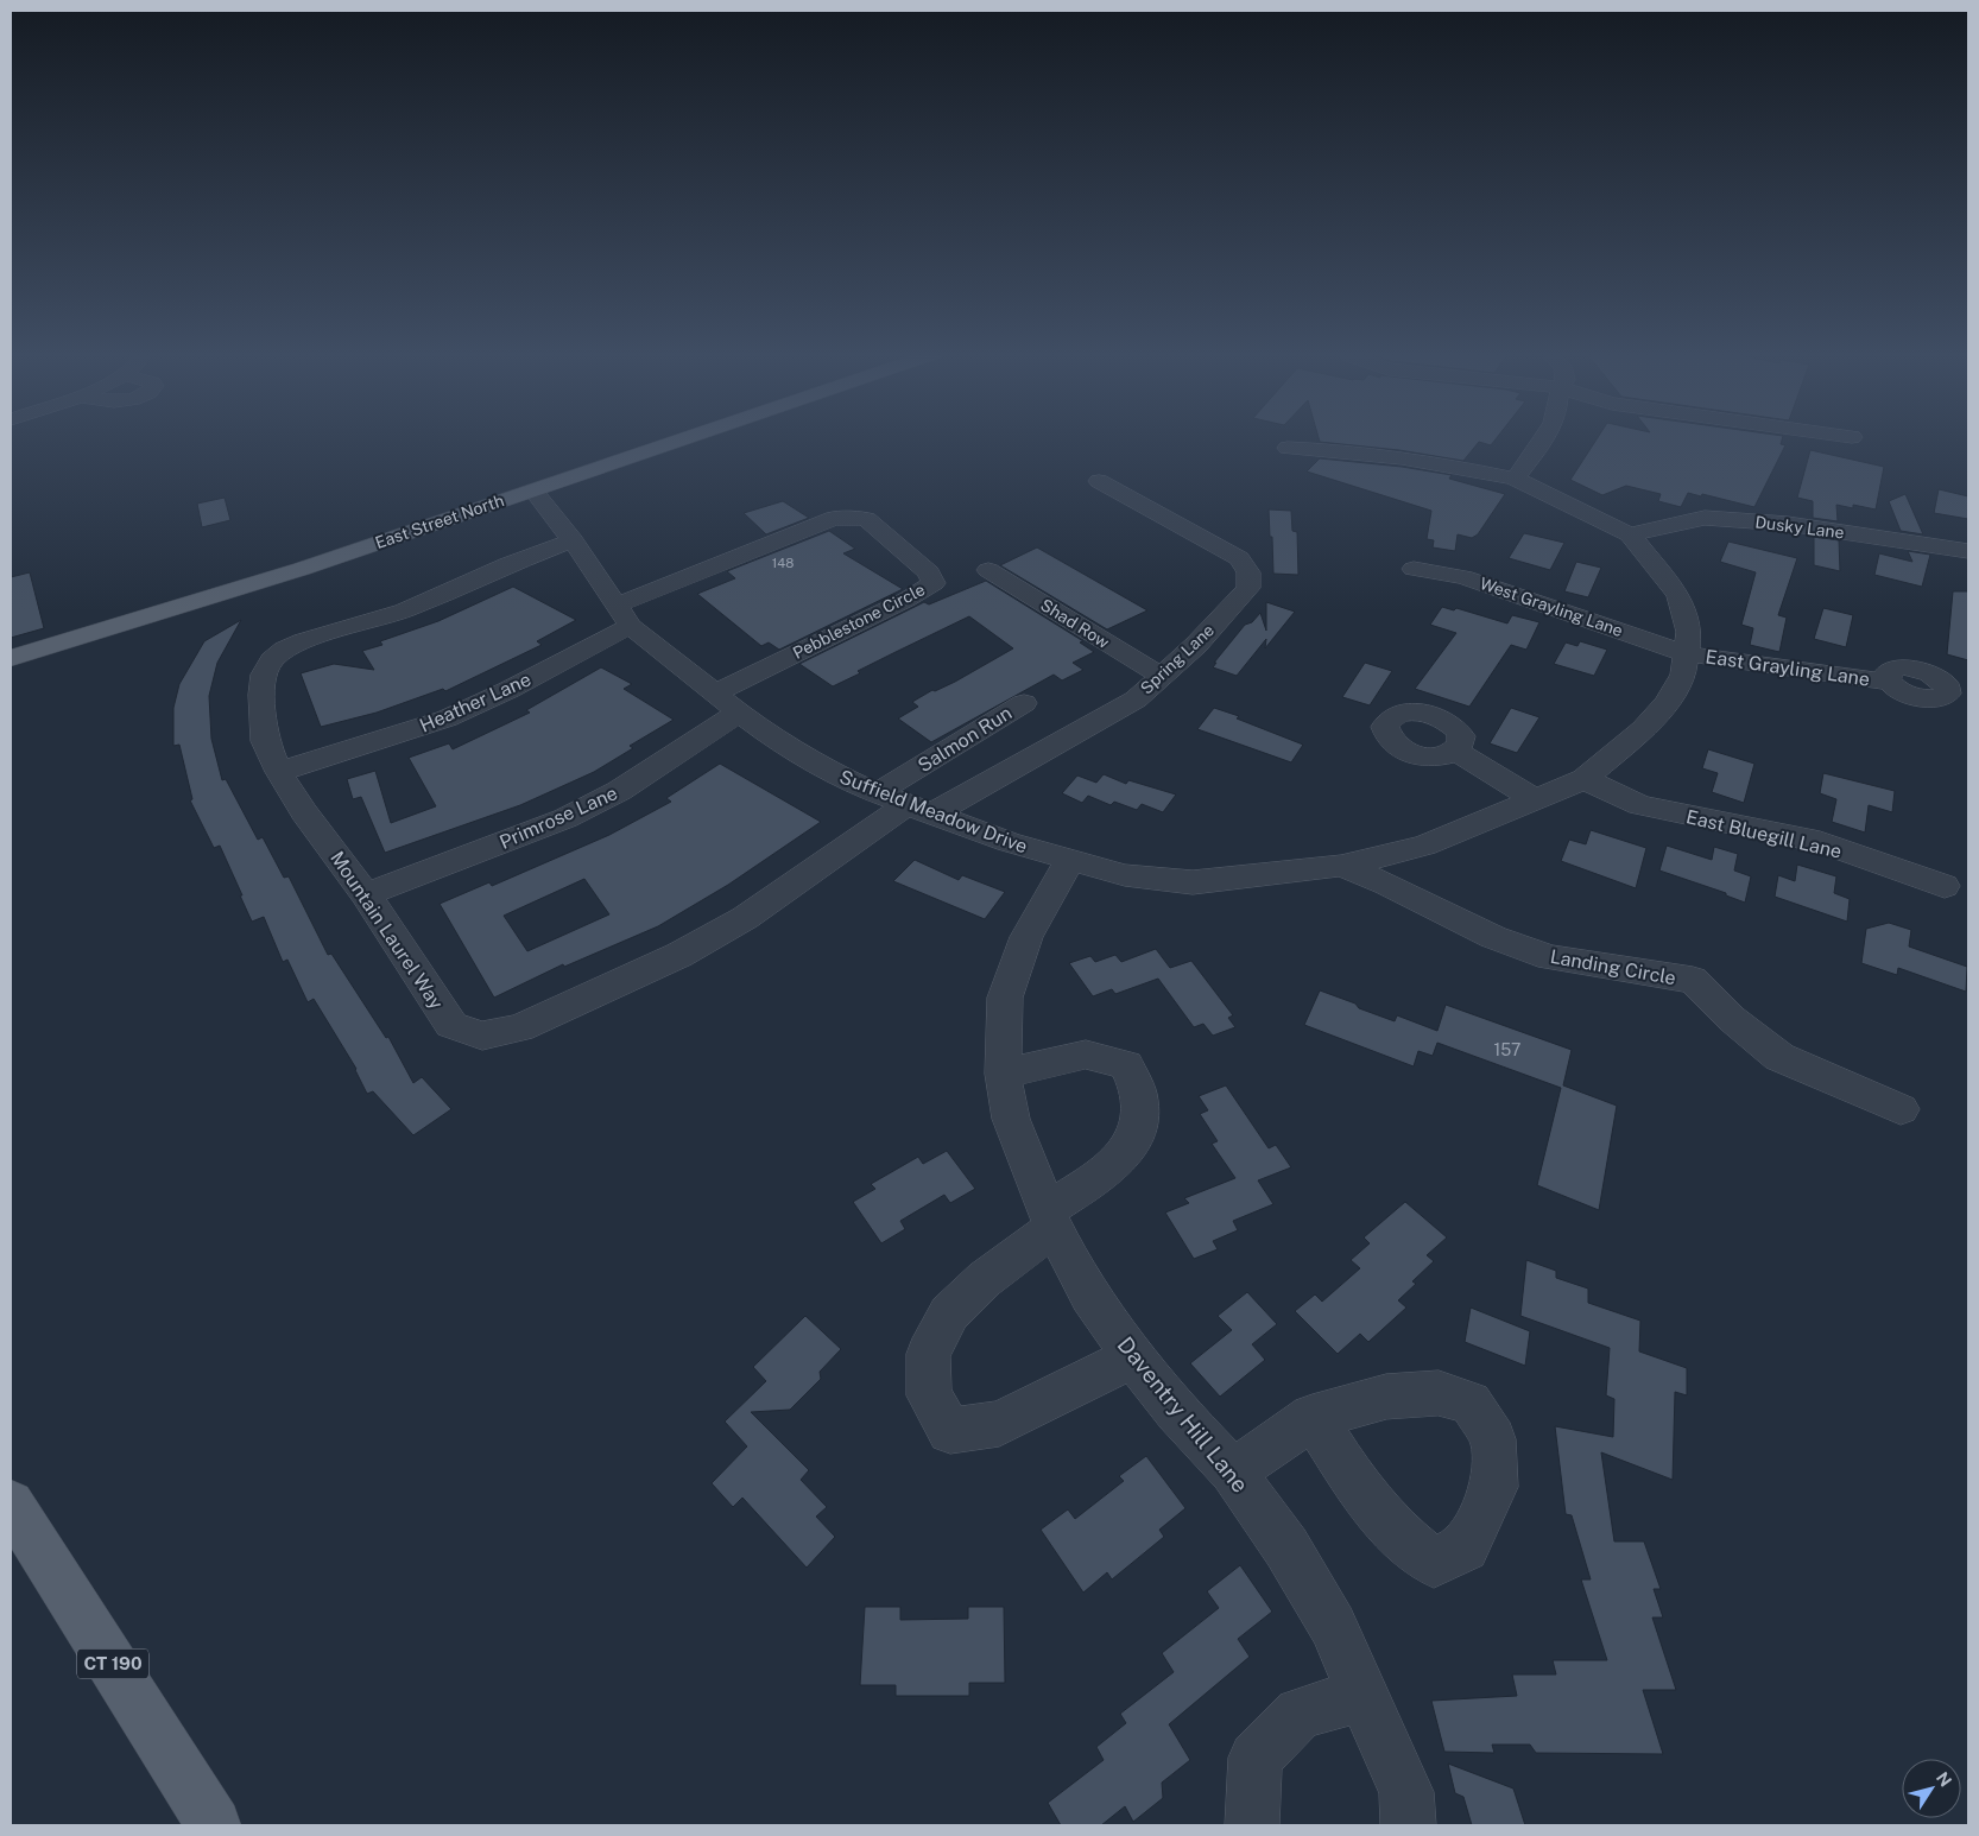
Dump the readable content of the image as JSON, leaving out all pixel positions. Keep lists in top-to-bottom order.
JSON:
{
  "streets": {
    "main road": ["East Street North", "CT 190"],
    "street": [
      "Dusky Lane",
      "West Grayling Lane",
      "Pebblestone Circle",
      "Shad Row",
      "Spring Lane",
      "East Grayling Lane",
      "Heather Lane",
      "Salmon Run",
      "Suffield Meadow Drive",
      "Primrose Lane",
      "East Bluegill Lane",
      "Mountain Laurel Way",
      "Landing Circle",
      "Daventry Hill Lane"
    ]
  },
  "crossings": [
    ["East Street North", "Suffield Meadow Drive"],
    ["Dusky Lane", "Suffield Meadow Drive"],
    ["West Grayling Lane", "East Grayling Lane"],
    ["West Grayling Lane", "Suffield Meadow Drive"],
    ["Pebblestone Circle", "Heather Lane"],
    ["Pebblestone Circle", "Suffield Meadow Drive"],
    ["Shad Row", "Spring Lane"],
    ["Spring Lane", "Suffield Meadow Drive"],
    ["Spring Lane", "Mountain Laurel Way"],
    ["East Grayling Lane", "Suffield Meadow Drive"],
    ["Heather Lane", "Suffield Meadow Drive"],
    ["Heather Lane", "Mountain Laurel Way"],
    ["Salmon Run", "Suffield Meadow Drive"],
    ["Suffield Meadow Drive", "Primrose Lane"],
    ["Suffield Meadow Drive", "East Bluegill Lane"],
    ["Suffield Meadow Drive", "Mountain Laurel Way"],
    ["Suffield Meadow Drive", "Landing Circle"],
    ["Suffield Meadow Drive", "Daventry Hill Lane"],
    ["Primrose Lane", "Mountain Laurel Way"]
  ],
  "house_numbers": ["148", "157"],
  "north": "top right"
}
